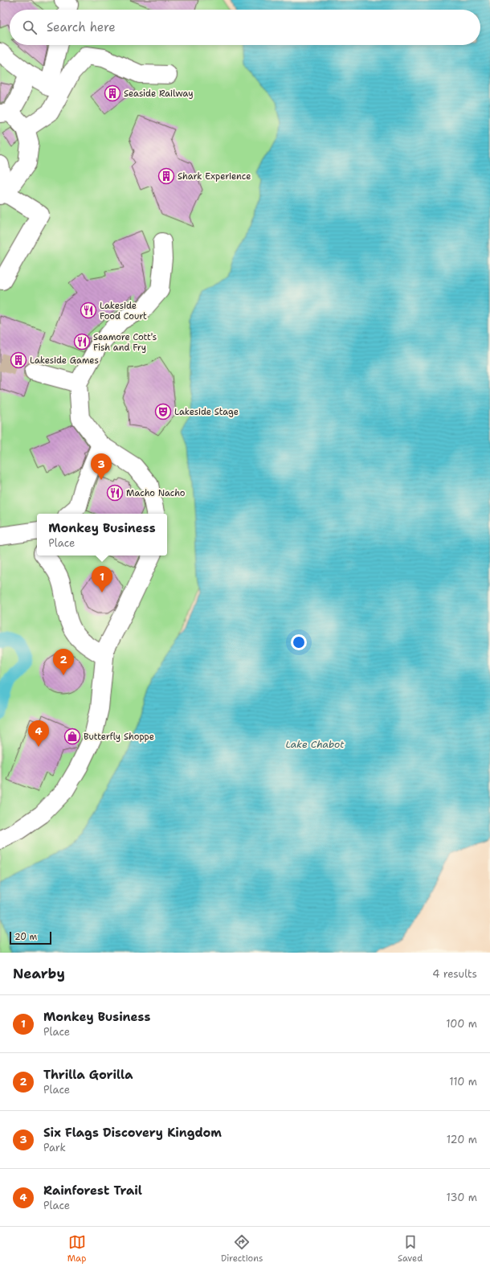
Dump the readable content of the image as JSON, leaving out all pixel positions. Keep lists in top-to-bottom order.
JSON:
{
  "water": ["Lake Chabot"],
  "places": {
    "building": ["Seaside Railway", "Shark Experience", "Lakeside Games"],
    "restaurant": ["Lakeside Food Court", "Seamore Cott's Fish and Fry", "Macho Nacho"],
    "theatre": ["Lakeside Stage"],
    "shop": ["Butterfly Shoppe"]
  },
  "scale_bar": "20 m",
  "page": {
    "search": "Search here",
    "pins": [
      "3",
      "1",
      "2",
      "4"
    ],
    "popup": ["Monkey Business", "Place"],
    "scale": "20 m",
    "heading": ["Nearby", "4 results"],
    "list": [
      {
        "mark": "1",
        "name": "Monkey Business",
        "note": "Place",
        "value": "100 m"
      },
      {
        "mark": "2",
        "name": "Thrilla Gorilla",
        "note": "Place",
        "value": "110 m"
      },
      {
        "mark": "3",
        "name": "Six Flags Discovery Kingdom",
        "note": "Park",
        "value": "120 m"
      },
      {
        "mark": "4",
        "name": "Rainforest Trail",
        "note": "Place",
        "value": "130 m"
      }
    ],
    "nav": ["Map", "Directions", "Saved"]
  }
}
